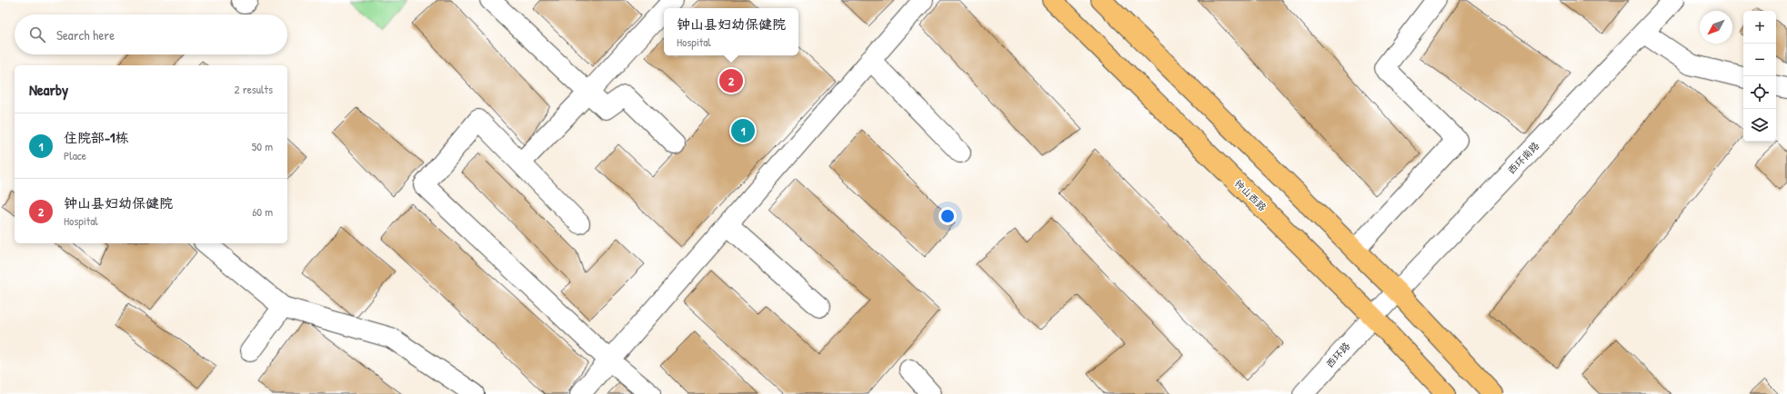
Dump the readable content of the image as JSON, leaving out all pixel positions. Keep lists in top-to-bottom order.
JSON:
{
  "streets": {
    "main road": ["钟山西路"],
    "street": ["西环南路", "西环路"]
  },
  "crossings": [
    ["西环南路", "钟山西路"],
    ["西环南路", "西环路"],
    ["钟山西路", "西环路"]
  ],
  "north": "bottom left",
  "page": {
    "popup": ["钟山县妇幼保健院", "Hospital"],
    "map_buttons": ["+", "−"],
    "search": "Search here",
    "heading": ["Nearby", "2 results"],
    "pins": ["2", "1"],
    "list": [
      {
        "mark": "1",
        "name": "住院部-1栋",
        "note": "Place",
        "value": "50 m"
      },
      {
        "mark": "2",
        "name": "钟山县妇幼保健院",
        "note": "Hospital",
        "value": "60 m"
      }
    ]
  }
}
